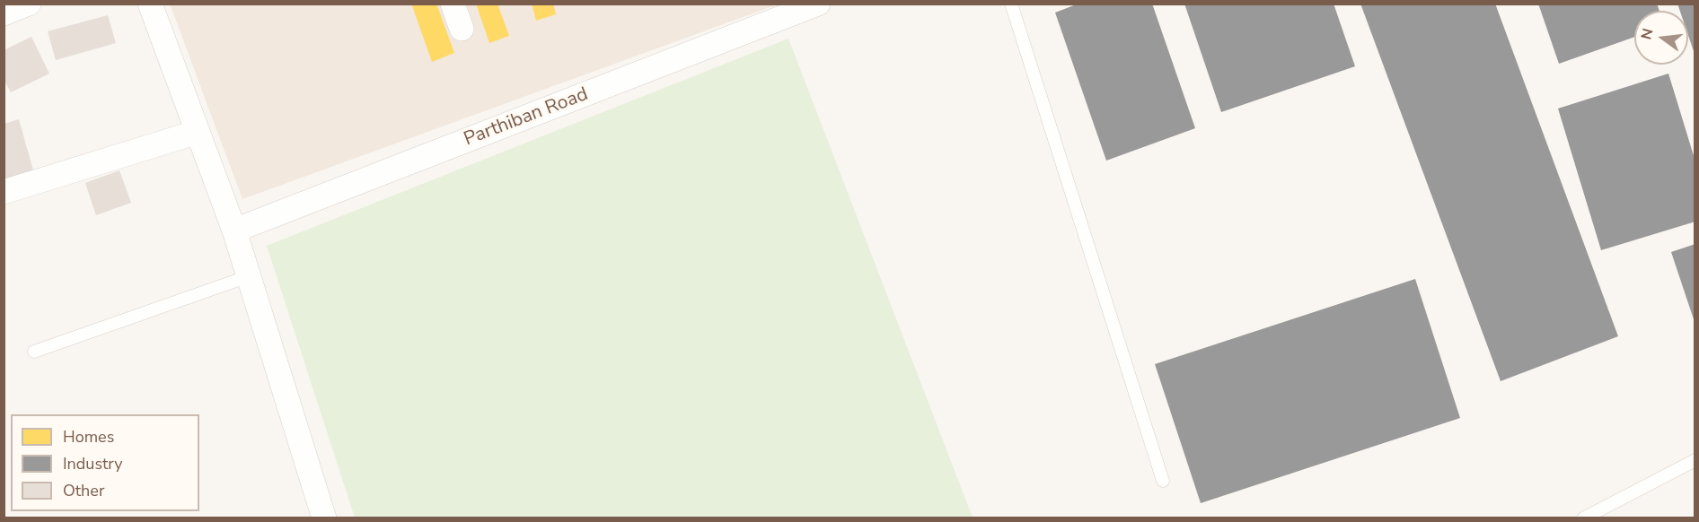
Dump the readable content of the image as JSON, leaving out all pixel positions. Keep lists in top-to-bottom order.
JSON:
{
  "streets": {
    "street": ["Parthiban Road"]
  },
  "legend": ["Homes", "Industry", "Other"],
  "north": "left"
}
